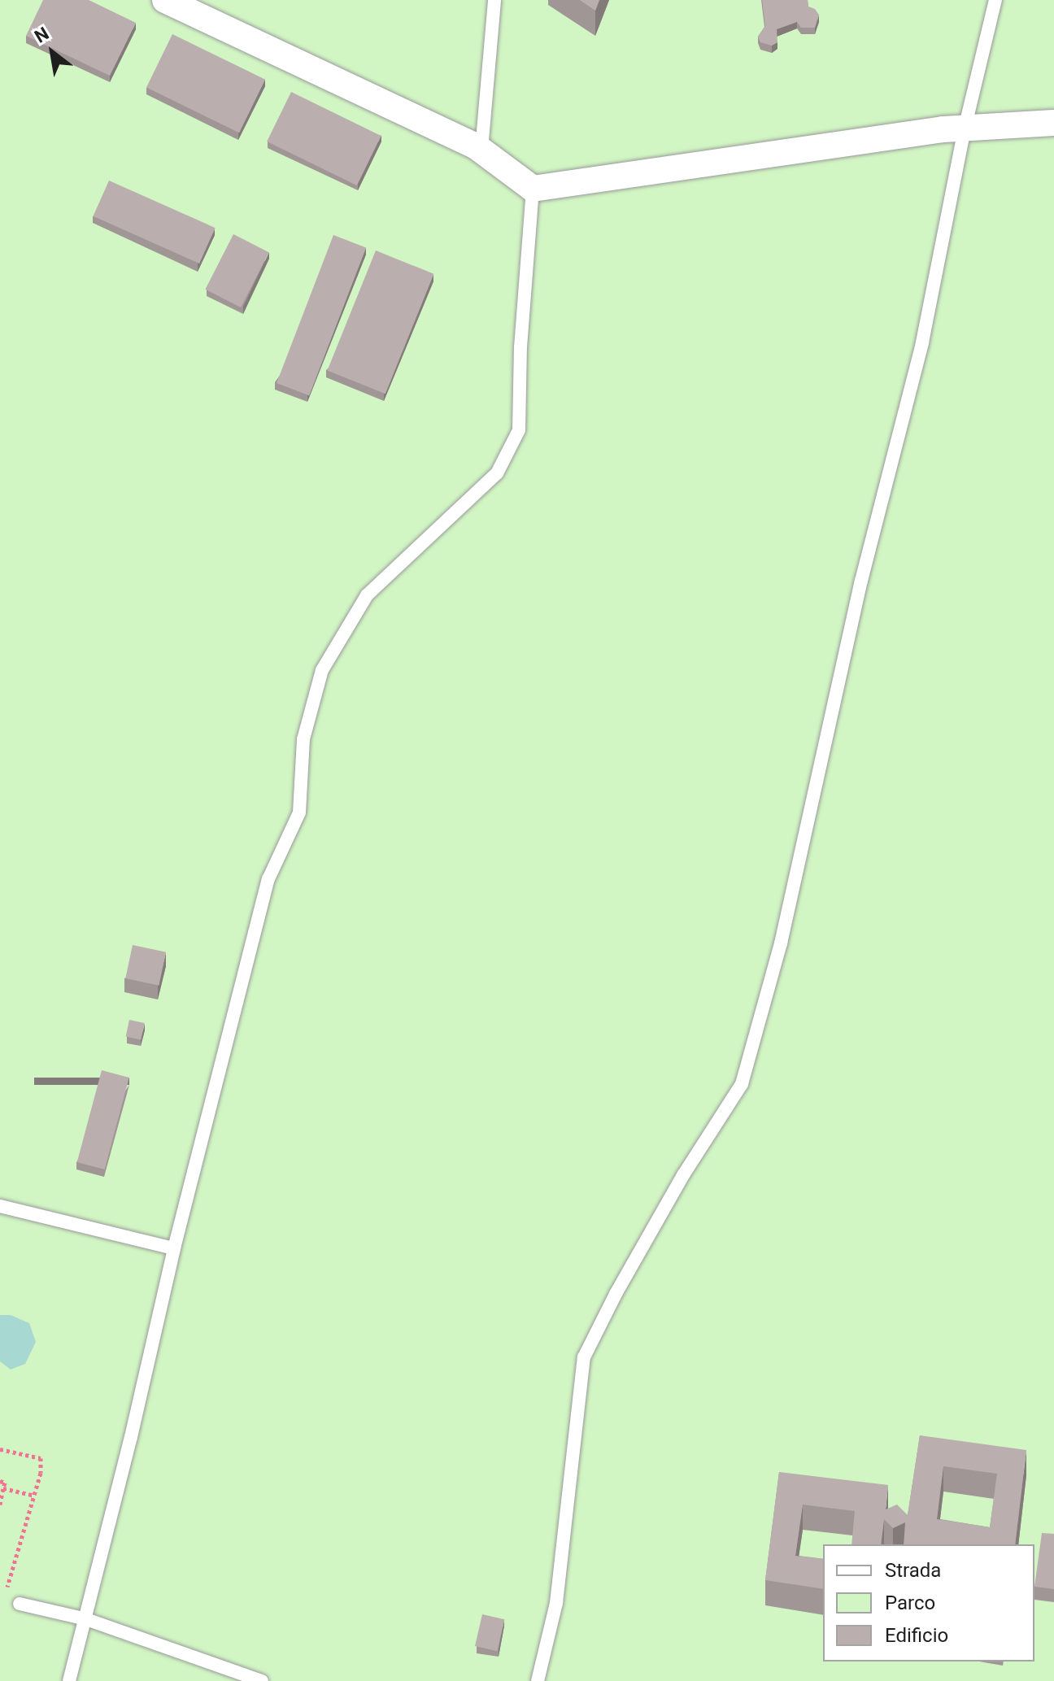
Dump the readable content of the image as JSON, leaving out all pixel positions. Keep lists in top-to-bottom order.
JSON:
{
  "legend": ["Strada", "Parco", "Edificio"],
  "north": "top left"
}
